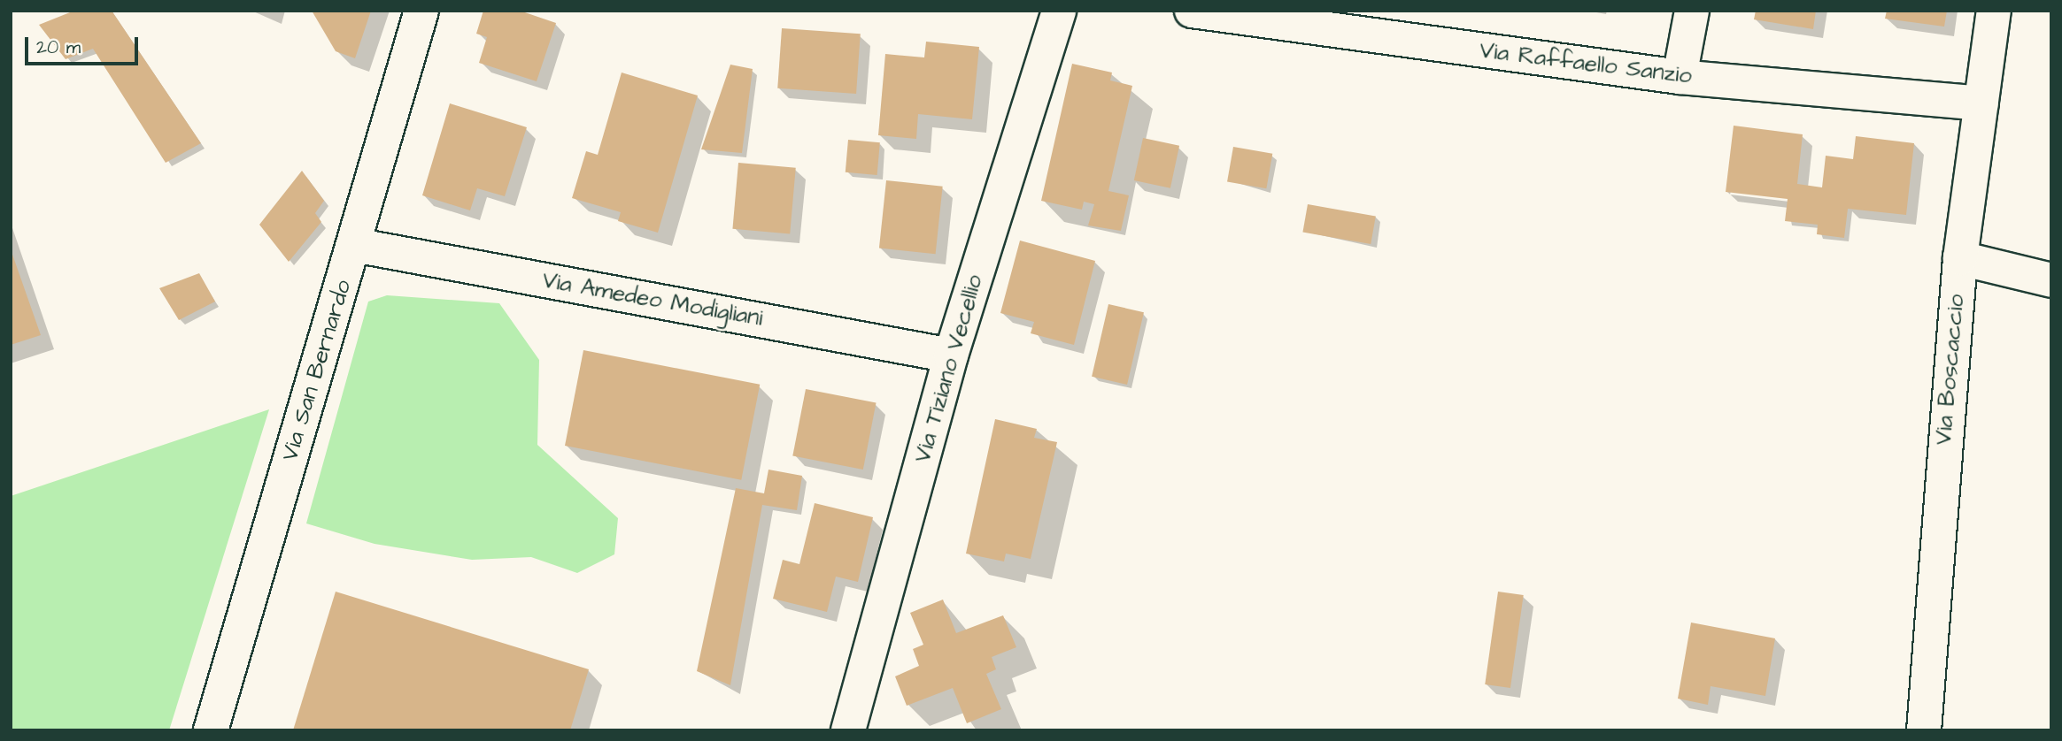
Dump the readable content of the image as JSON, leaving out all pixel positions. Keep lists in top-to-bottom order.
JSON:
{
  "streets": {
    "street": [
      "Via Raffaello Sanzio",
      "Via Amedeo Modigliani",
      "Via Tiziano Vecellio",
      "Via Boscaccio",
      "Via San Bernardo"
    ]
  },
  "crossings": [
    ["Via Raffaello Sanzio", "Via Boscaccio"],
    ["Via Amedeo Modigliani", "Via Tiziano Vecellio"],
    ["Via Amedeo Modigliani", "Via San Bernardo"]
  ],
  "scale_bar": "20 m"
}
